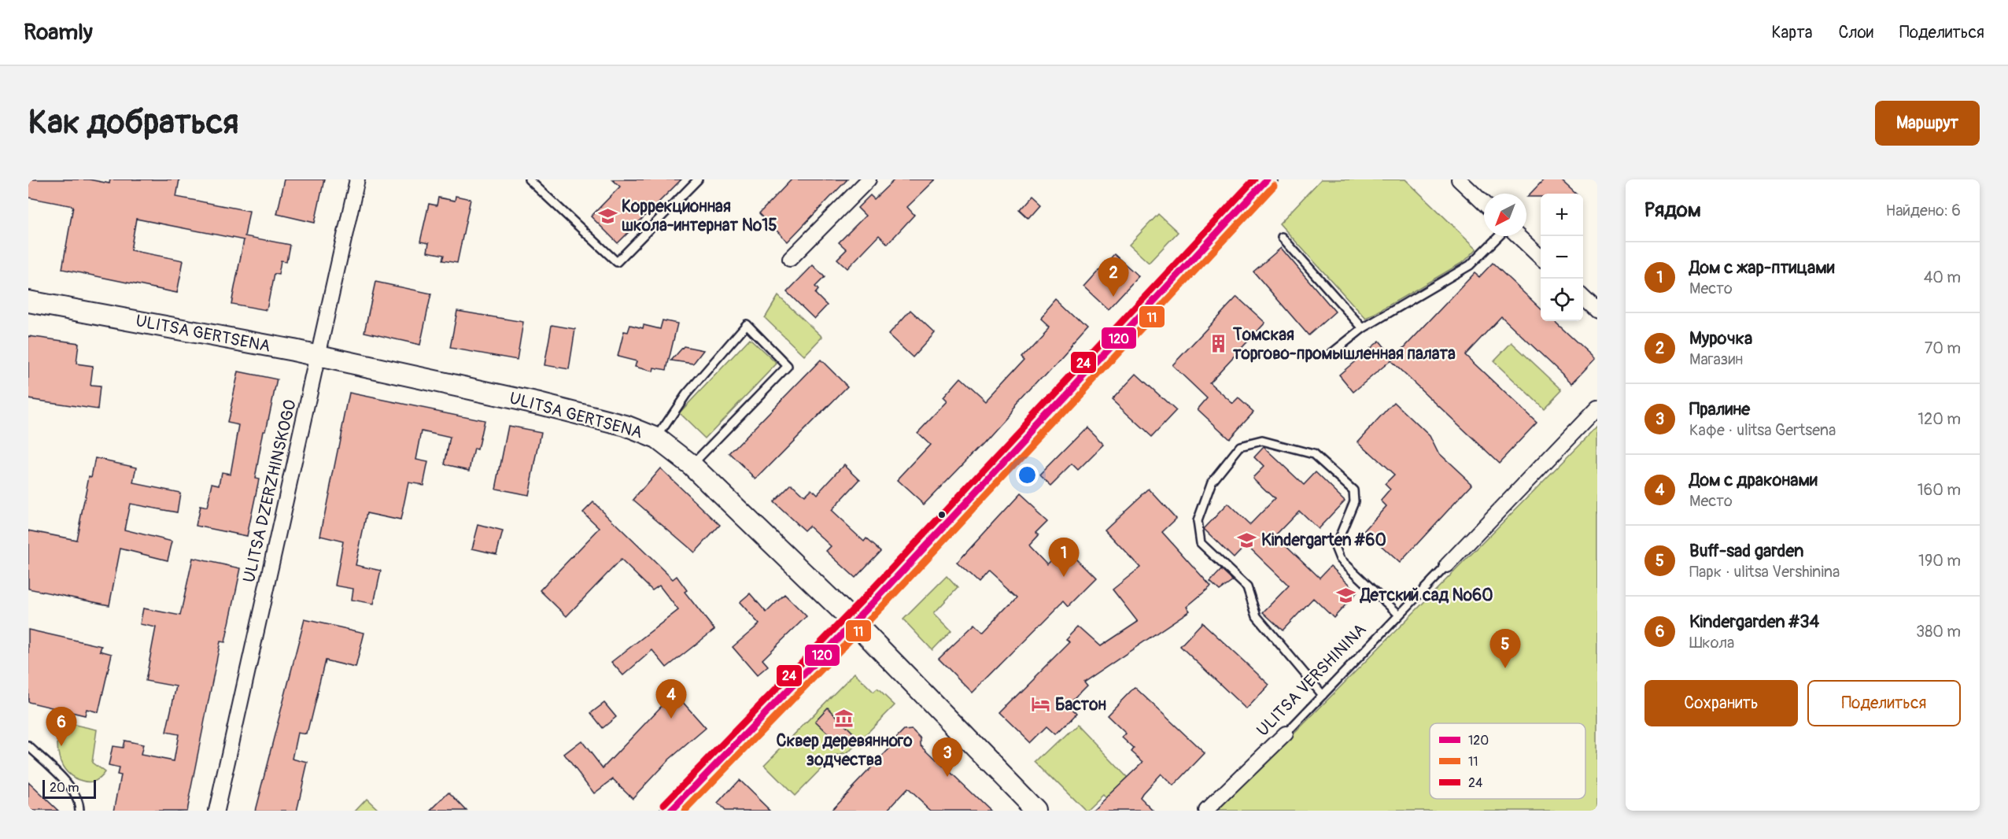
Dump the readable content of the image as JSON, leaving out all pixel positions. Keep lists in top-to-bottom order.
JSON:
{
  "streets": {
    "street": ["ULITSA GERTSENA", "ULITSA DZERZHINSKOGO", "ULITSA VERSHININA"]
  },
  "crossings": [
    ["ULITSA GERTSENA", "ULITSA DZERZHINSKOGO"]
  ],
  "places": {
    "school or university": ["Коррекционная школа-интернат №15", "Kindergarten #60", "Детский сад №60"],
    "building": ["Томская торгово-промышленная палата"],
    "hotel": ["Бастон"],
    "museum": ["Сквер деревянного зодчества"]
  },
  "lines": ["transit line 120", "transit line 24", "transit line 11"],
  "legend": ["120", "11", "24"],
  "scale_bar": "20 m",
  "north": "bottom left",
  "page": {
    "header": "Roamly",
    "nav": ["Карта", "Слои", "Поделиться"],
    "buttons": [
      "Маршрут",
      ["Сохранить", "Поделиться"]
    ],
    "title": "Как добраться",
    "heading": ["Рядом", "Найдено: 6"],
    "map_buttons": ["+", "−"],
    "list": [
      {
        "mark": "1",
        "name": "Дом с жар-птицами",
        "note": "Место",
        "value": "40 m"
      },
      {
        "mark": "2",
        "name": "Мурочка",
        "note": "Магазин",
        "value": "70 m"
      },
      {
        "mark": "3",
        "name": "Пралине",
        "note": "Кафе · ulitsa Gertsena",
        "value": "120 m"
      },
      {
        "mark": "4",
        "name": "Дом с драконами",
        "note": "Место",
        "value": "160 m"
      },
      {
        "mark": "5",
        "name": "Buff-sad garden",
        "note": "Парк · ulitsa Vershinina",
        "value": "190 m"
      },
      {
        "mark": "6",
        "name": "Kindergarden #34",
        "note": "Школа",
        "value": "380 m"
      }
    ],
    "pins": [
      "2",
      "1",
      "5",
      "4",
      "6",
      "3"
    ],
    "scale": "20 m"
  }
}
